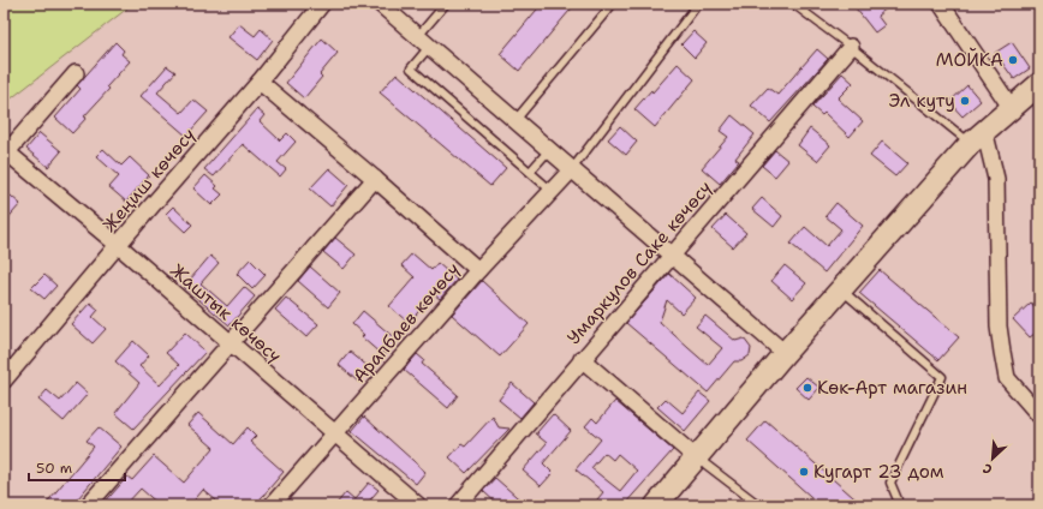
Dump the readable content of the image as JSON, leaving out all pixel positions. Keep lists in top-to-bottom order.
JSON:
{
  "streets": {
    "street": [
      "Жеңиш көчөсү",
      "Умаркулов Саке көчөсү",
      "Жаштык көчөсү",
      "Арапбаев көчөсү"
    ]
  },
  "crossings": [
    ["Жеңиш көчөсү", "Жаштык көчөсү"],
    ["Жаштык көчөсү", "Арапбаев көчөсү"]
  ],
  "places": [
    "МОЙКА",
    "Эл куту",
    "Көк-Арт магазин",
    "Кугарт 23 дом"
  ],
  "scale_bar": "50 m",
  "north": "bottom left"
}
